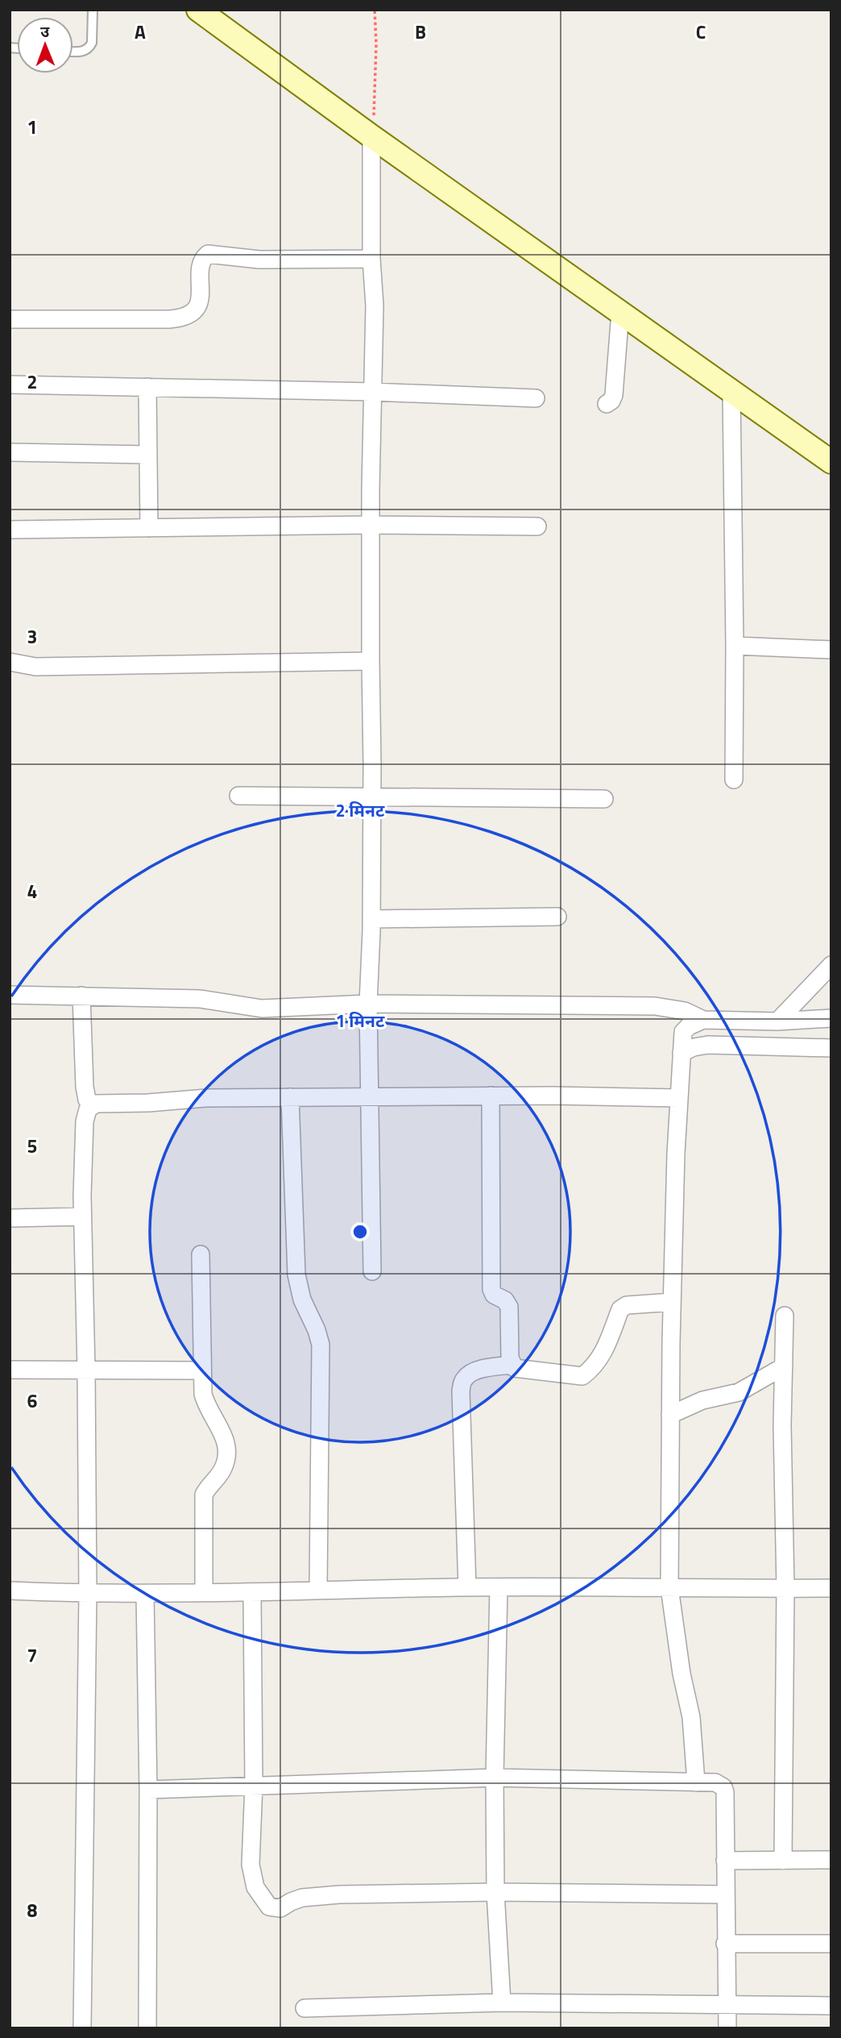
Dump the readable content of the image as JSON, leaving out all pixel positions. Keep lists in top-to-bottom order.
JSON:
{
  "north": "top",
  "grid": {
    "columns": ["A", "B", "C"],
    "rows": [
      "1",
      "2",
      "3",
      "4",
      "5",
      "6",
      "7",
      "8"
    ]
  },
  "rings": ["2 मिनट", "1 मिनट"]
}
